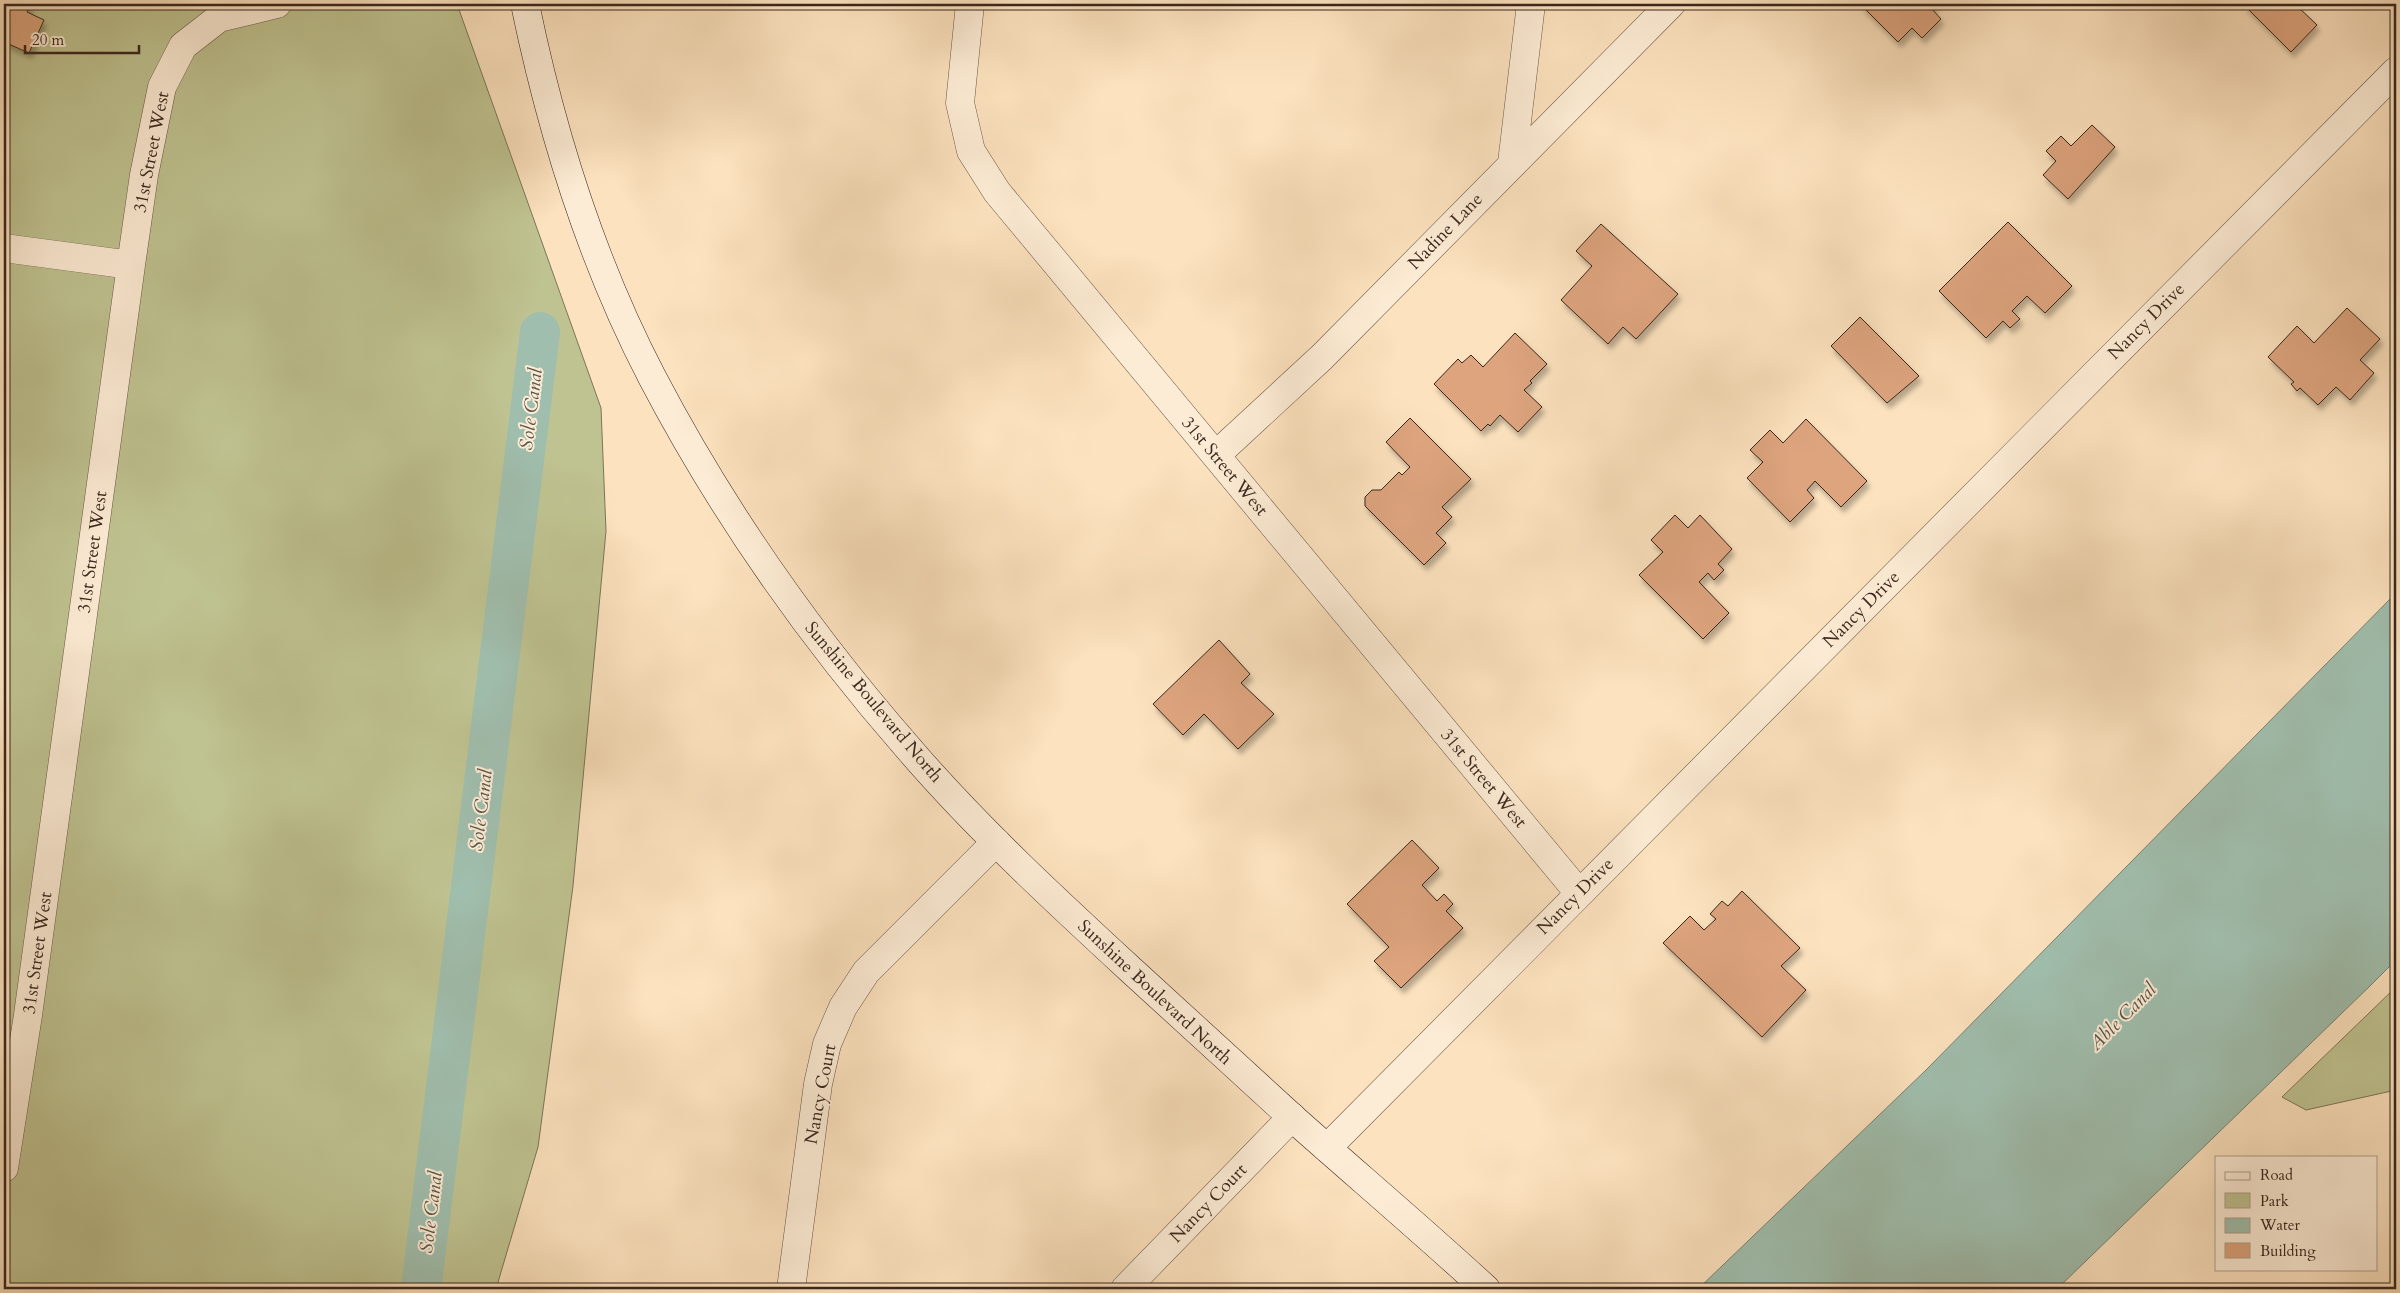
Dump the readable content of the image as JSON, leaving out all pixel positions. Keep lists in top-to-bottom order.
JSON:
{
  "streets": {
    "street": [
      "31st Street West",
      "Nadine Lane",
      "Nancy Drive",
      "Sunshine Boulevard North",
      "Nancy Court"
    ]
  },
  "crossings": [
    ["31st Street West", "Nadine Lane"],
    ["31st Street West", "Nancy Drive"],
    ["Nancy Drive", "Sunshine Boulevard North"],
    ["Sunshine Boulevard North", "Nancy Court"]
  ],
  "water": ["Sole Canal", "Able Canal"],
  "legend": [
    "Road",
    "Park",
    "Water",
    "Building"
  ],
  "scale_bar": "20 m"
}
